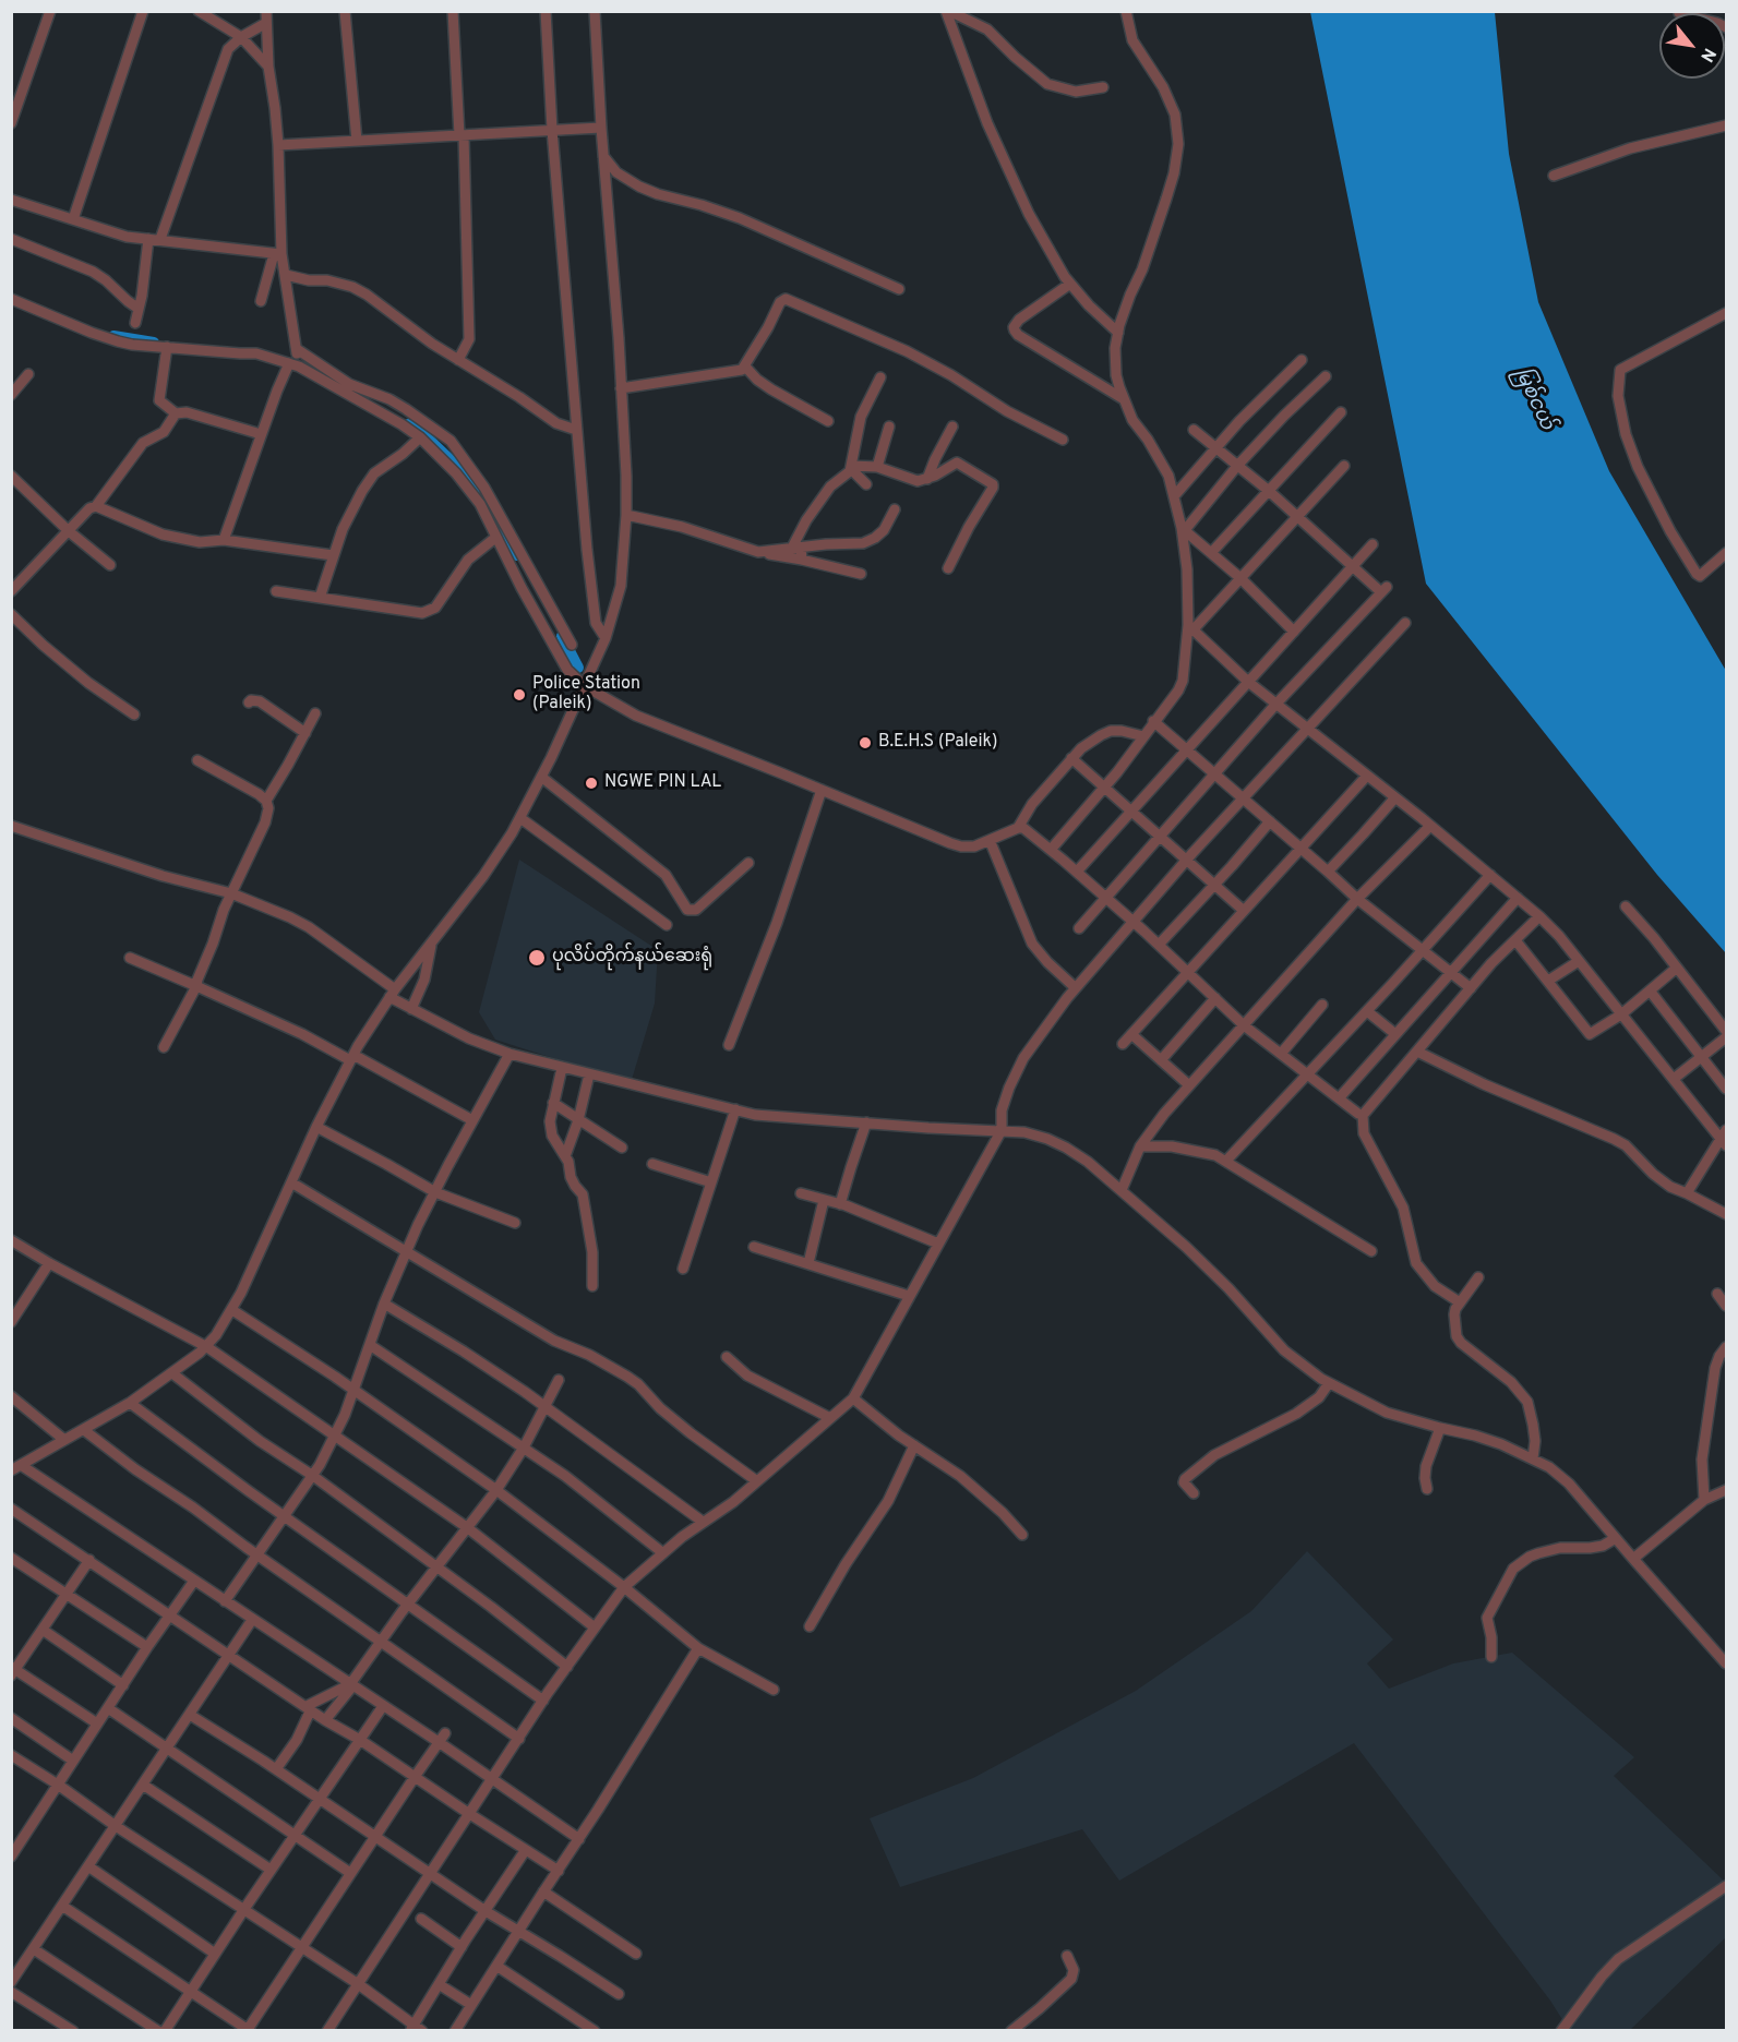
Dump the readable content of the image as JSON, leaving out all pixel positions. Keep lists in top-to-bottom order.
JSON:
{
  "water": ["မြစ်ငယ်"],
  "places": [
    "Police Station (Paleik)",
    "B.E.H.S (Paleik)",
    "NGWE PIN LAL",
    "ပုလိပ်တိုက်နယ်ဆေးရုံ"
  ],
  "north": "bottom right"
}
